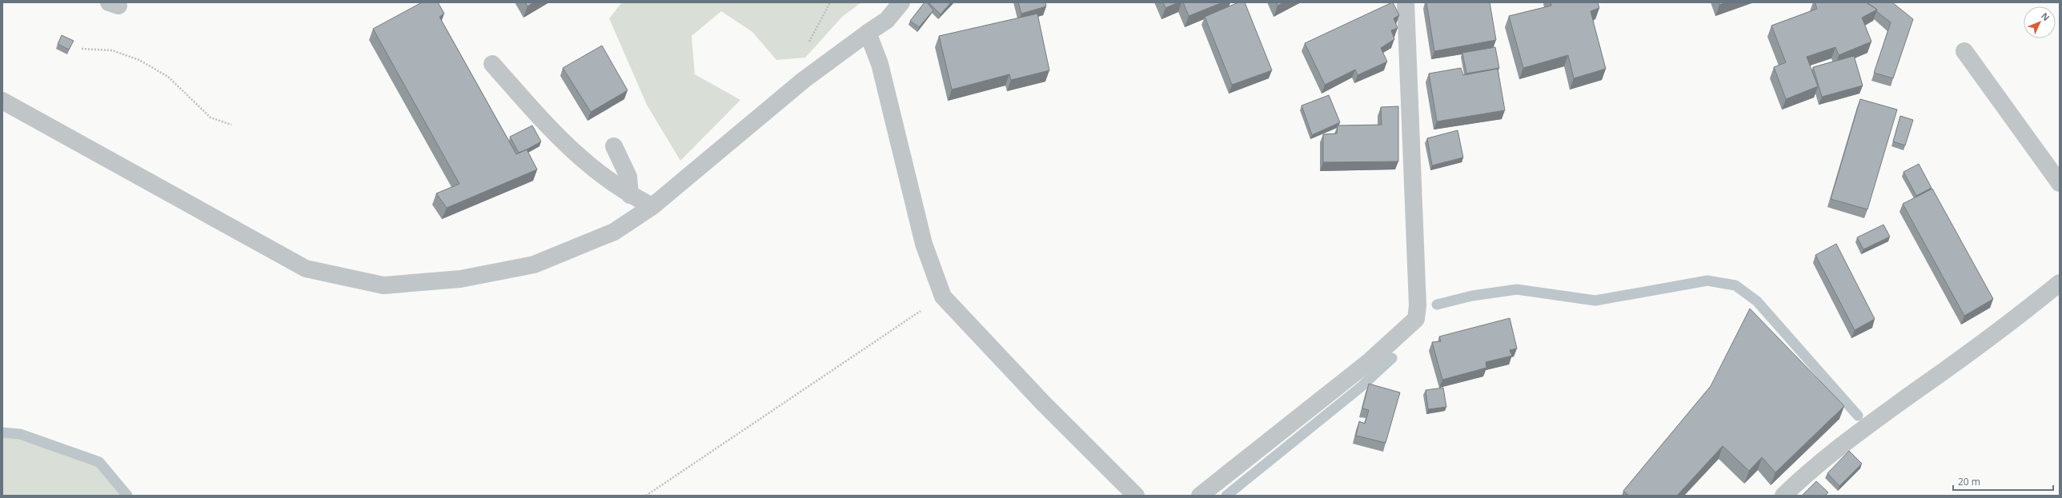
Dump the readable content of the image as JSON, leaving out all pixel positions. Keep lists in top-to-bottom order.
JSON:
{
  "scale_bar": "20 m",
  "north": "top right"
}
